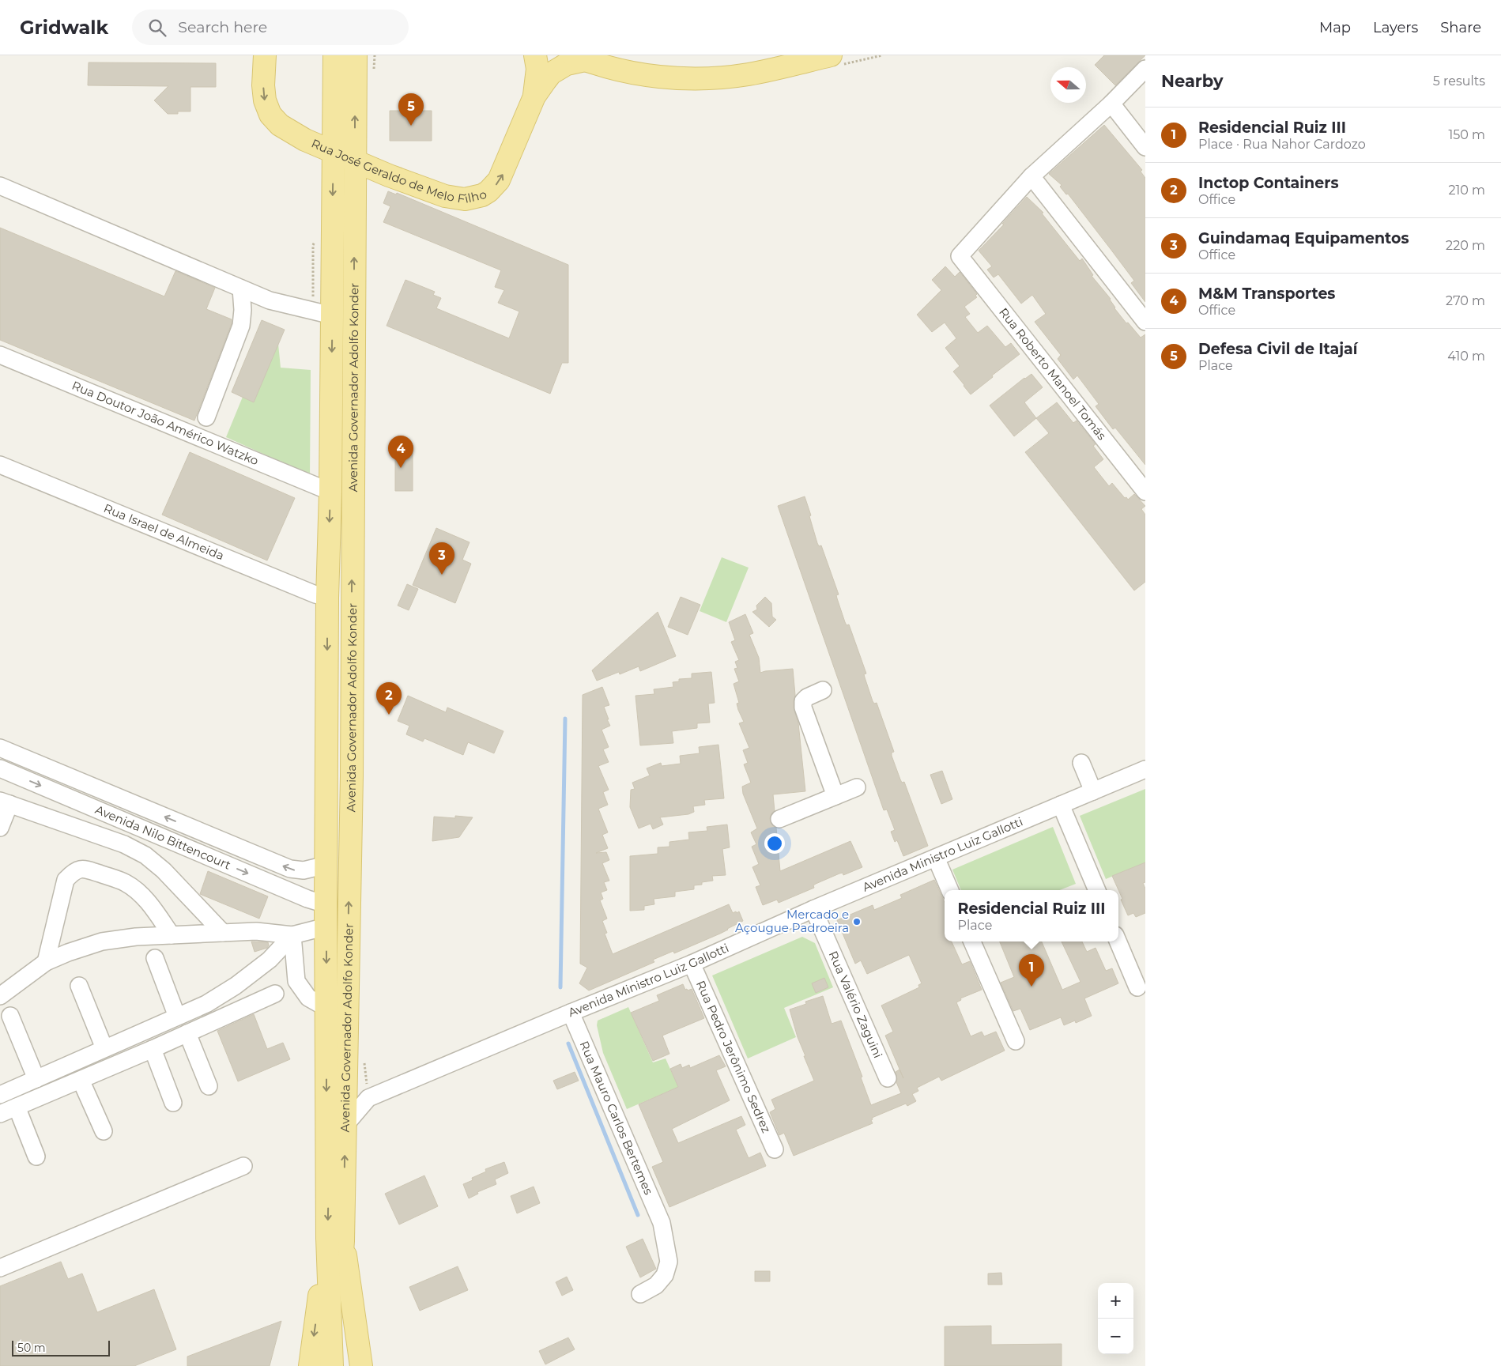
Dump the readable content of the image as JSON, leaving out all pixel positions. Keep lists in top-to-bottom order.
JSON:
{
  "streets": {
    "main road": ["Rua José Geraldo de Melo Filho", "Avenida Governador Adolfo Konder"],
    "street": [
      "Rua Roberto Manoel Tomás",
      "Rua Doutor João Américo Watzko",
      "Rua Israel de Almeida",
      "Avenida Nilo Bittencourt",
      "Avenida Ministro Luiz Gallotti",
      "Rua Valério Zaguini",
      "Rua Pedro Jerônimo Sedrez",
      "Rua Mauro Carlos Bertemes"
    ]
  },
  "crossings": [
    ["Rua José Geraldo de Melo Filho", "Avenida Governador Adolfo Konder"],
    ["Avenida Governador Adolfo Konder", "Rua Doutor João Américo Watzko"],
    ["Avenida Governador Adolfo Konder", "Rua Israel de Almeida"],
    ["Avenida Governador Adolfo Konder", "Avenida Nilo Bittencourt"],
    ["Avenida Governador Adolfo Konder", "Avenida Ministro Luiz Gallotti"],
    ["Avenida Ministro Luiz Gallotti", "Rua Valério Zaguini"],
    ["Avenida Ministro Luiz Gallotti", "Rua Pedro Jerônimo Sedrez"],
    ["Avenida Ministro Luiz Gallotti", "Rua Mauro Carlos Bertemes"]
  ],
  "places": ["Mercado e Açougue Padroeira"],
  "scale_bar": "50 m",
  "north": "left",
  "page": {
    "header": "Gridwalk",
    "search": "Search here",
    "nav": ["Map", "Layers", "Share"],
    "heading": ["Nearby", "5 results"],
    "pins": [
      "5",
      "4",
      "3",
      "2",
      "1"
    ],
    "list": [
      {
        "mark": "1",
        "name": "Residencial Ruiz III",
        "note": "Place · Rua Nahor Cardozo",
        "value": "150 m"
      },
      {
        "mark": "2",
        "name": "Inctop Containers",
        "note": "Office",
        "value": "210 m"
      },
      {
        "mark": "3",
        "name": "Guindamaq Equipamentos",
        "note": "Office",
        "value": "220 m"
      },
      {
        "mark": "4",
        "name": "M&M Transportes",
        "note": "Office",
        "value": "270 m"
      },
      {
        "mark": "5",
        "name": "Defesa Civil de Itajaí",
        "note": "Place",
        "value": "410 m"
      }
    ],
    "popup": ["Residencial Ruiz III", "Place"],
    "map_buttons": ["+", "−"],
    "scale": "50 m"
  }
}
